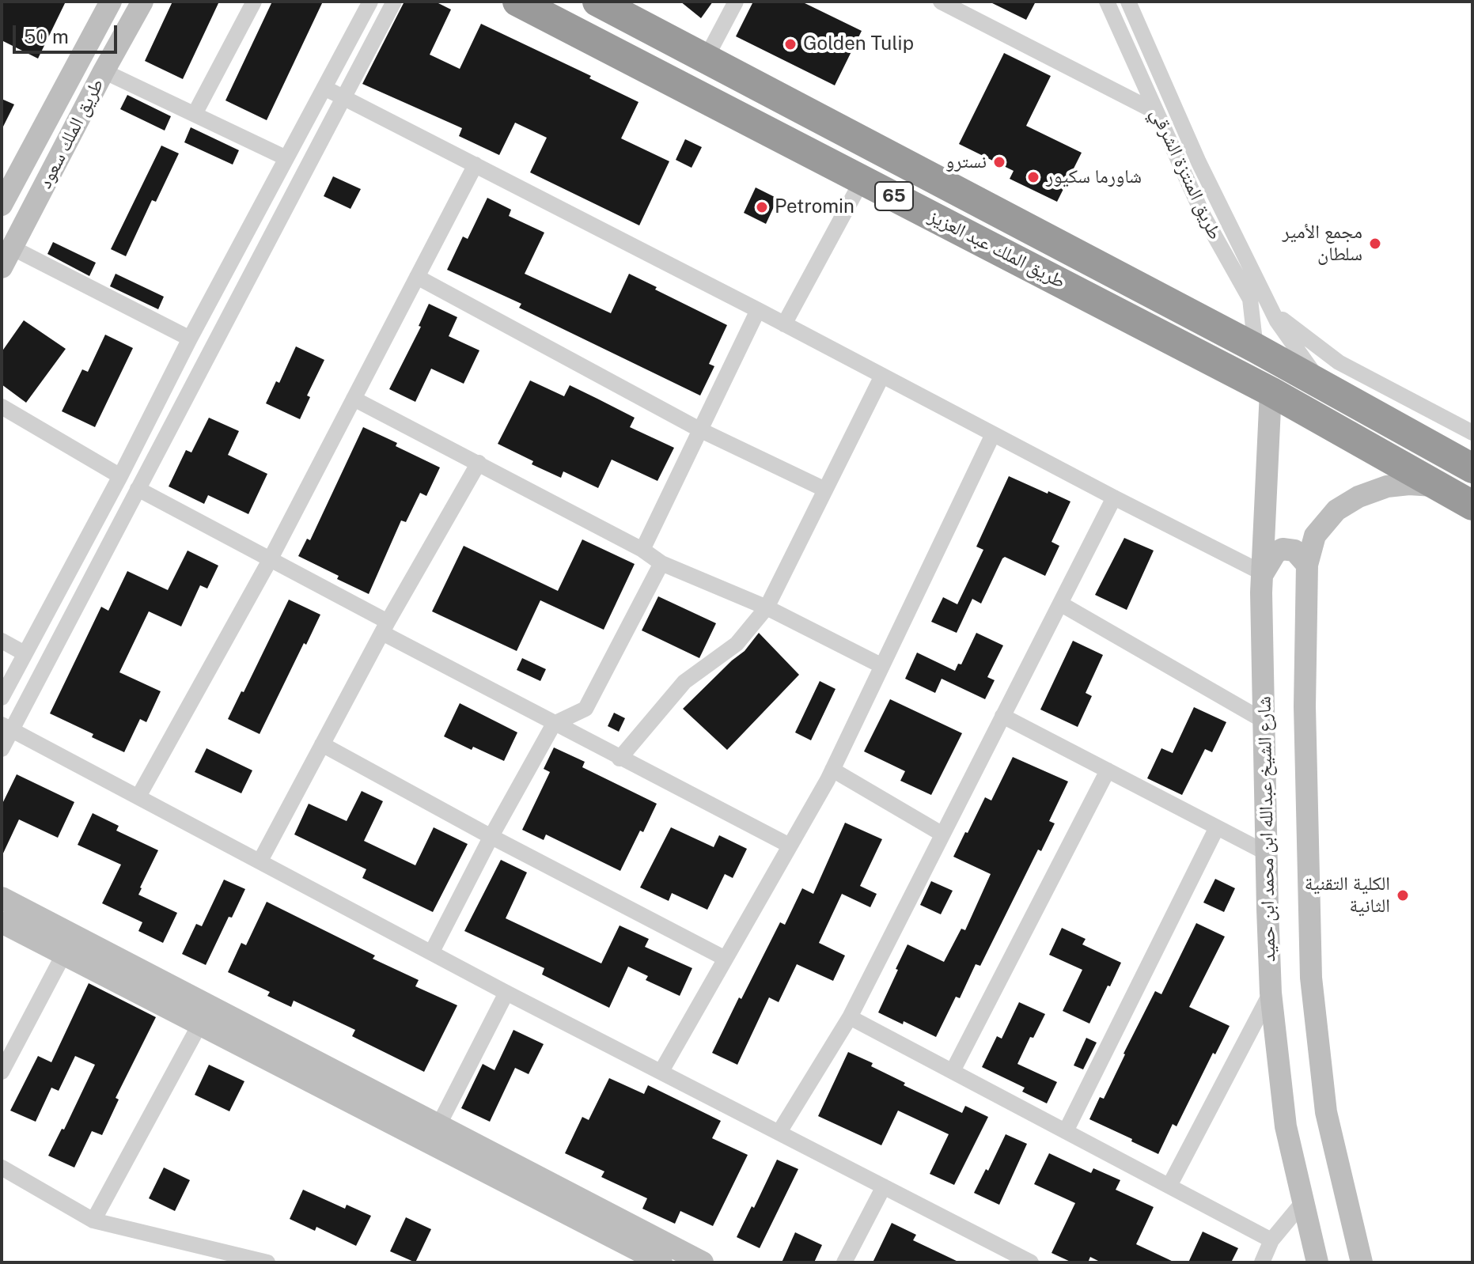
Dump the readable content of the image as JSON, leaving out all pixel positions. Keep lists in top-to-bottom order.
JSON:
{
  "streets": {
    "highway": ["65", "طريق الملك عبد العزيز"],
    "street": ["طريق الملك سعود", "طريق المنتزة الشرقي", "شارع الشيخ عبدالله ابن محمد ابن حميد"]
  },
  "crossings": [
    ["طريق المنتزة الشرقي", "طريق الملك عبد العزيز"],
    ["طريق الملك عبد العزيز", "شارع الشيخ عبدالله ابن محمد ابن حميد"]
  ],
  "places": [
    "Golden Tulip",
    "نسترو",
    "شاورما سكيور",
    "Petromin",
    "مجمع الأمير سلطان",
    "الكلية التقنية الثانية"
  ],
  "scale_bar": "50 m"
}
